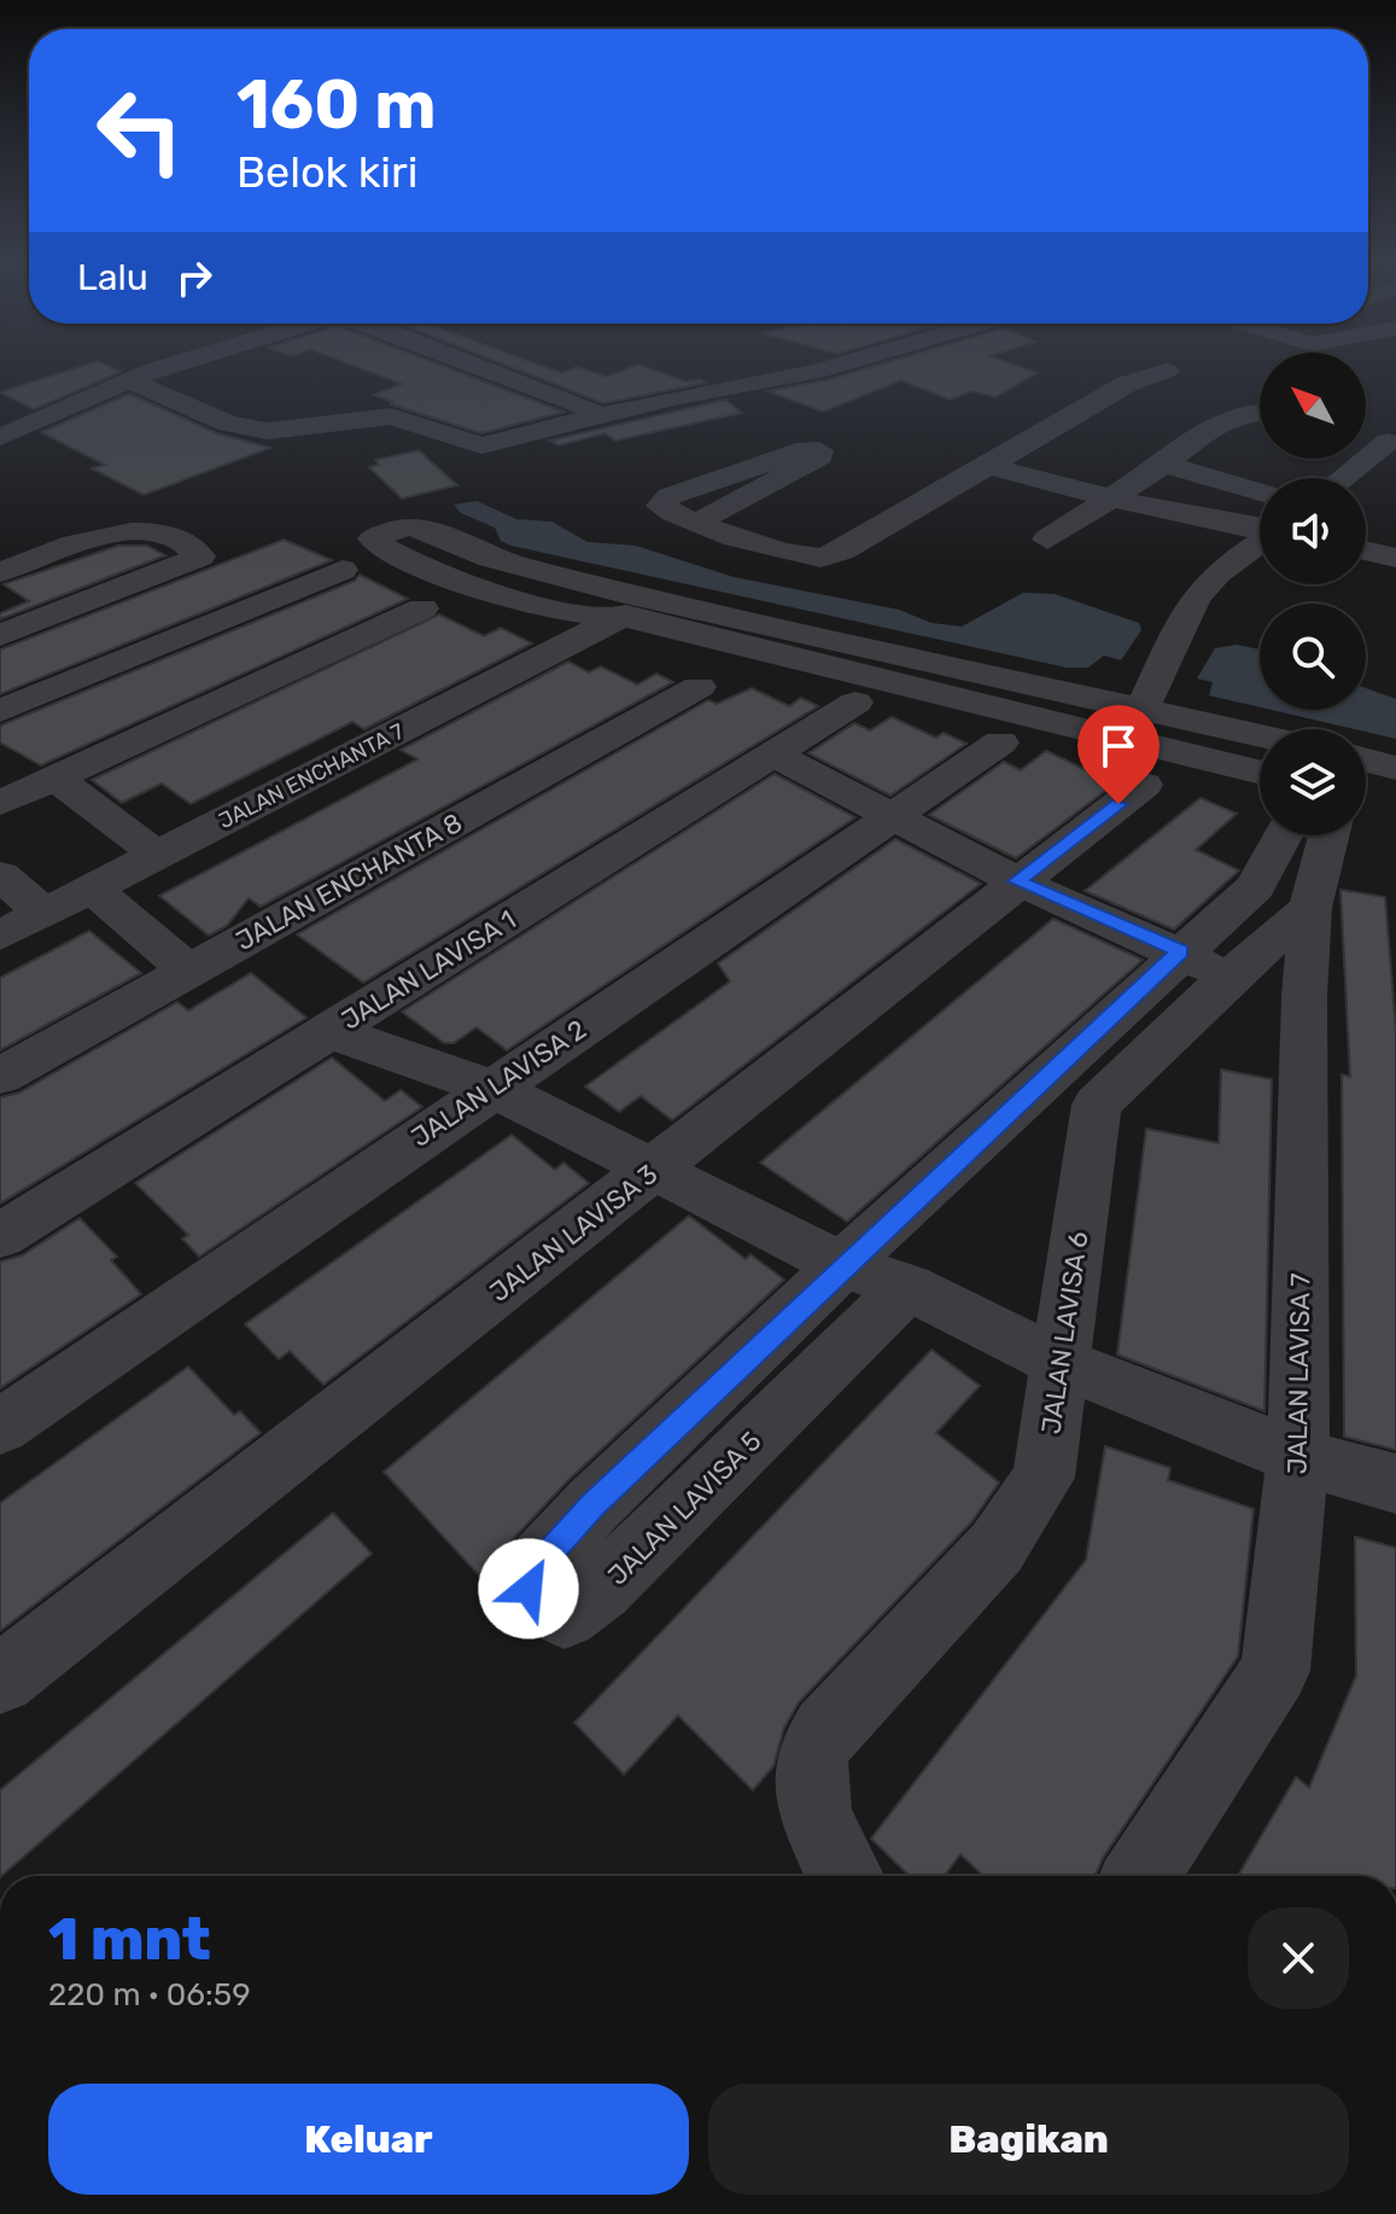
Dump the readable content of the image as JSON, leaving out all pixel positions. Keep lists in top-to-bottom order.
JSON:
{
  "streets": {
    "street": [
      "JALAN ENCHANTA 7",
      "JALAN ENCHANTA 8",
      "JALAN LAVISA 1",
      "JALAN LAVISA 2",
      "JALAN LAVISA 3",
      "JALAN LAVISA 6",
      "JALAN LAVISA 7",
      "JALAN LAVISA 5"
    ]
  },
  "crossings": [
    ["JALAN LAVISA 6", "JALAN LAVISA 7"],
    ["JALAN LAVISA 6", "JALAN LAVISA 5"]
  ],
  "north": "top left",
  "page": {
    "turn": ["160 m", "Belok kiri"],
    "then": "Lalu",
    "heading": ["1 mnt", "220 m · 06:59"],
    "buttons": ["Keluar", "Bagikan"]
  }
}
